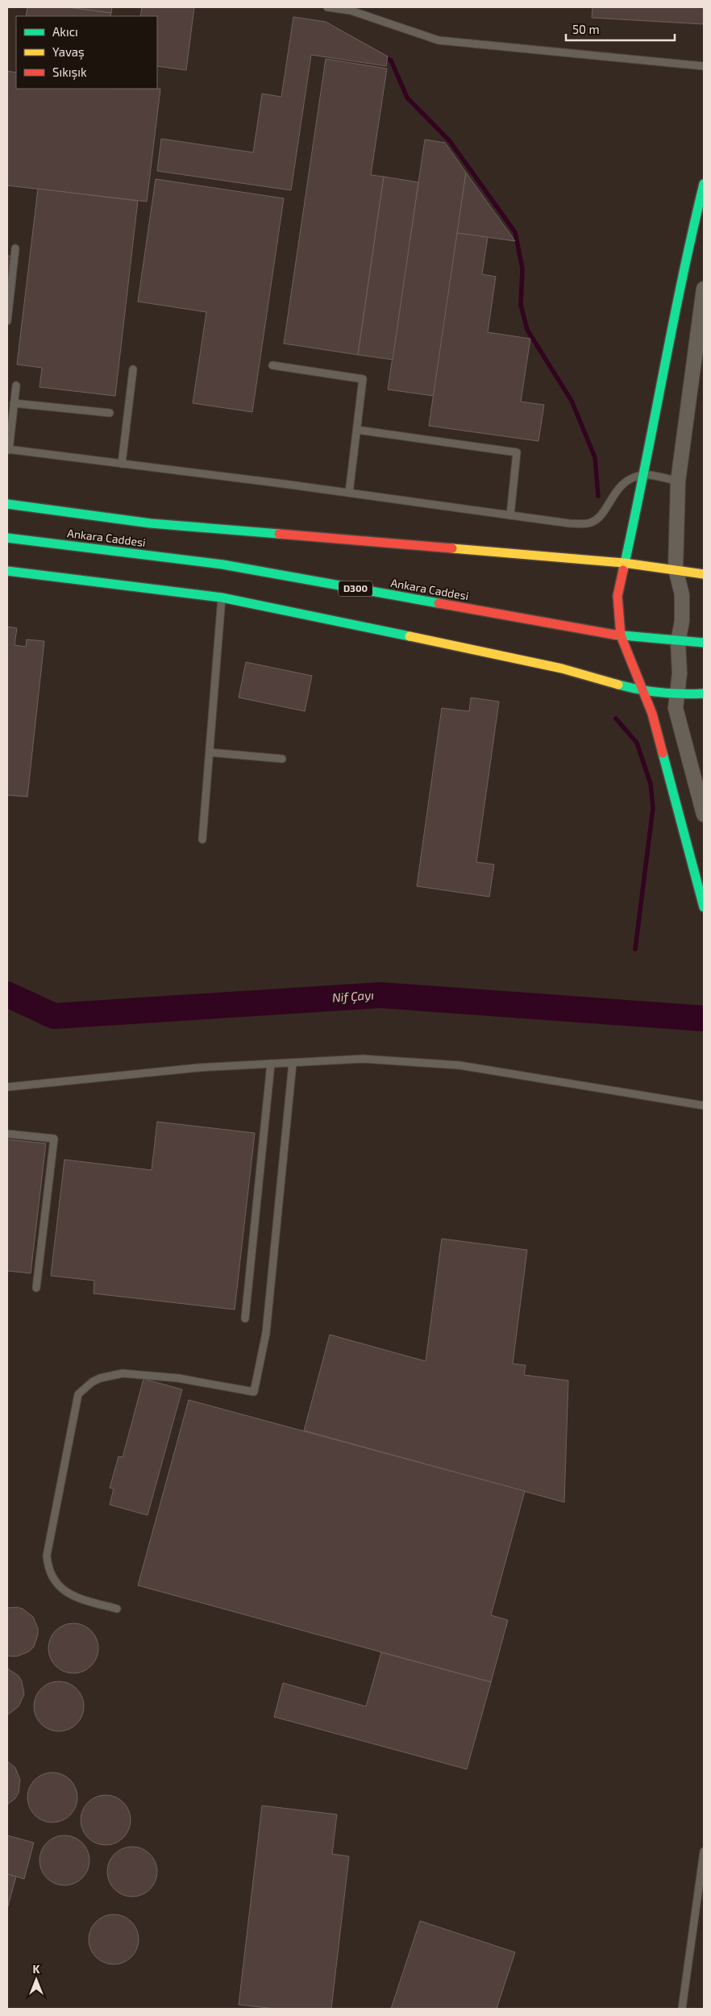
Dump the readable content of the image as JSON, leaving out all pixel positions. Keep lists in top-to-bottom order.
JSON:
{
  "streets": {
    "main road": ["Ankara Caddesi", "D300"]
  },
  "water": ["Nif Çayı"],
  "legend": ["Akıcı", "Yavaş", "Sıkışık"],
  "scale_bar": "50 m",
  "north": "top"
}
